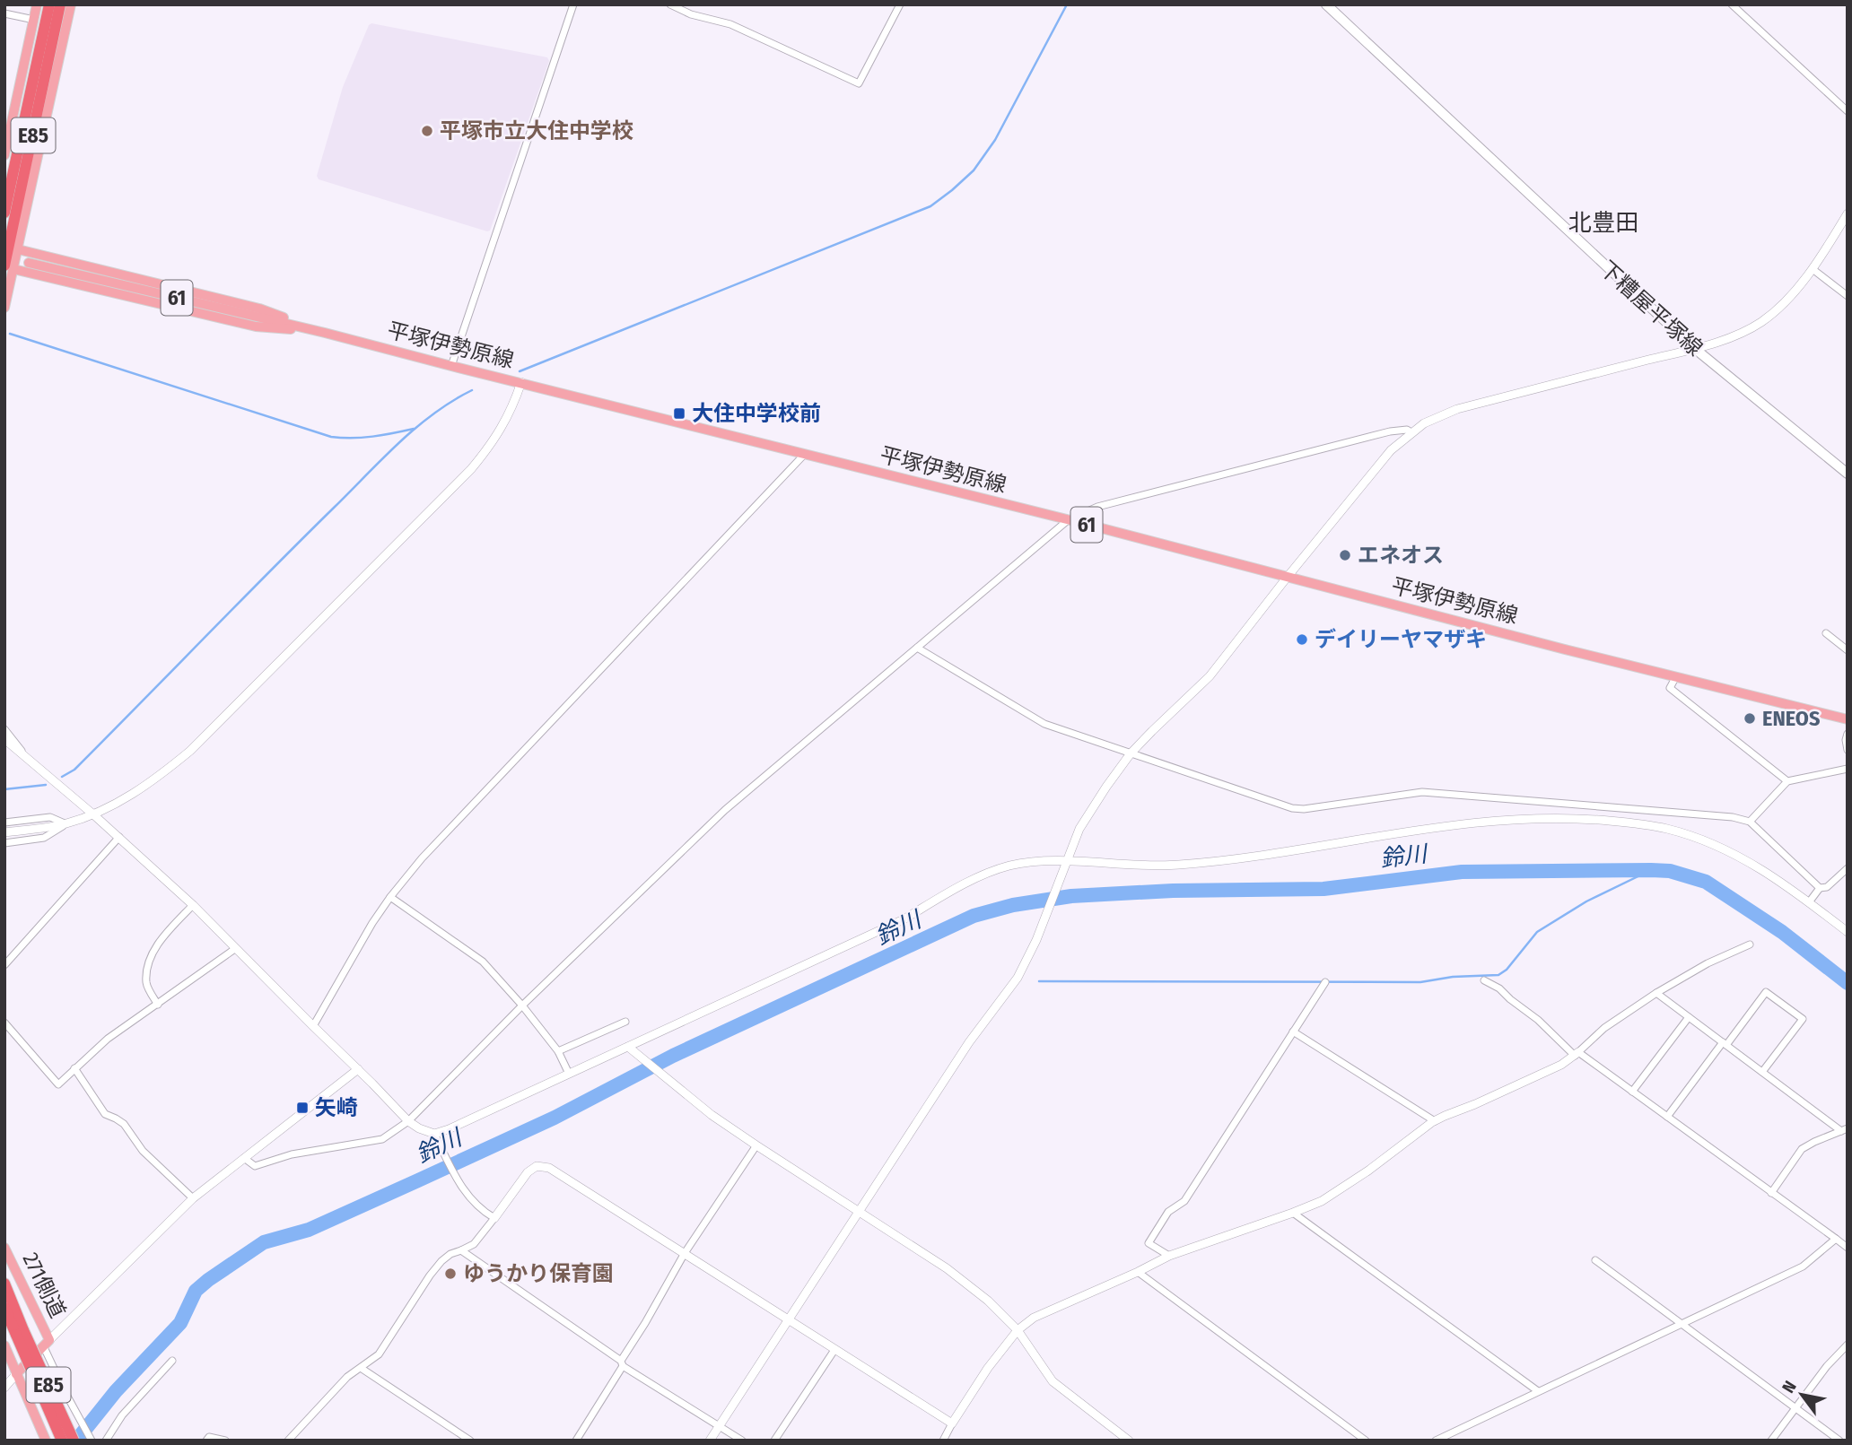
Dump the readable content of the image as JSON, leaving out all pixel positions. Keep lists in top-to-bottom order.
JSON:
{
  "streets": {
    "highway": ["E85"],
    "main road": [
      "61",
      "下糟屋平塚線",
      "平塚伊勢原線",
      "271側道"
    ]
  },
  "districts": ["北豊田"],
  "water": ["鈴川"],
  "places": {
    "other": [
      "平塚市立大住中学校",
      "エネオス",
      "デイリーヤマザキ",
      "ENEOS",
      "ゆうかり保育園"
    ],
    "transit": ["大住中学校前", "矢崎"]
  },
  "north": "top left"
}
